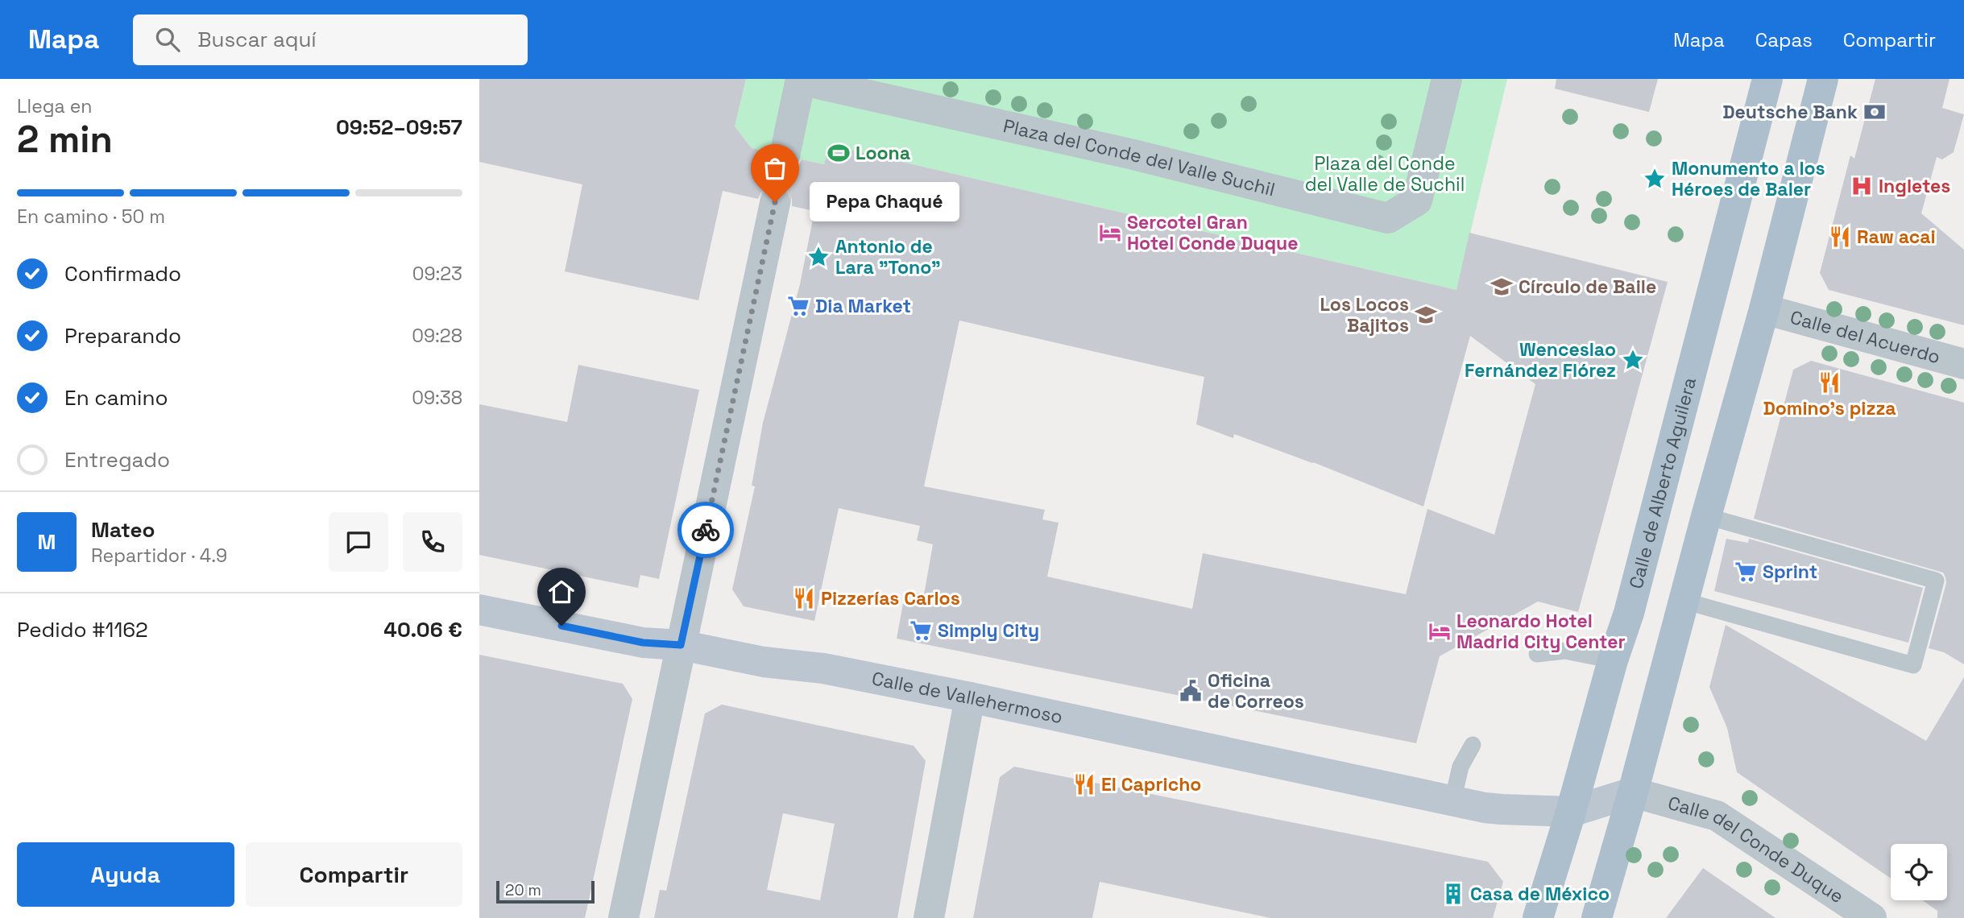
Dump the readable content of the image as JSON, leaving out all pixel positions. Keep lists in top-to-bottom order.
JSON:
{
  "streets": {
    "main road": ["Calle de Alberto Aguilera"],
    "street": [
      "Plaza del Conde del Valle Suchil",
      "Calle del Acuerdo",
      "Calle de Vallehermoso",
      "Calle del Conde Duque"
    ]
  },
  "crossings": [
    ["Calle de Alberto Aguilera", "Calle de Vallehermoso"],
    ["Calle de Vallehermoso", "Calle del Conde Duque"]
  ],
  "parks": ["Plaza del Conde del Valle de Suchil"],
  "places": {
    "bank": ["Deutsche Bank"],
    "sports": ["Loona"],
    "place": ["Monumento a los Héroes de Baler", "Antonio de Lara \"Tono\"", "Wenceslao Fernández Flórez"],
    "hospital": ["Ingletes"],
    "other": ["Pepa Chaqué"],
    "hotel": ["Sercotel Gran Hotel Conde Duque", "Leonardo Hotel Madrid City Center"],
    "restaurant": [
      "Raw acai",
      "Domino's pizza",
      "Pizzerías Carlos",
      "El Capricho"
    ],
    "school or university": ["Círculo de Baile", "Los Locos Bajitos"],
    "supermarket": ["Dia Market", "Sprint", "Simply City"],
    "public building": ["Oficina de Correos"],
    "building": ["Casa de México"]
  },
  "scale_bar": "20 m",
  "page": {
    "header": "Mapa",
    "search": "Buscar aquí",
    "nav": ["Mapa", "Capas", "Compartir"],
    "heading": ["2 min", "Llega en", "09:52–09:57"],
    "panel": [
      "Mateo",
      "Repartidor · 4.9",
      "Pedido #1162",
      "40.06 €"
    ],
    "bar": "En camino · 50 m",
    "bubble": "Pepa Chaqué",
    "list": [
      ["Confirmado", "09:23"],
      ["Preparando", "09:28"],
      ["En camino", "09:38"],
      "Entregado"
    ],
    "round": "M",
    "buttons": ["Ayuda", "Compartir"],
    "scale": "20 m"
  }
}
